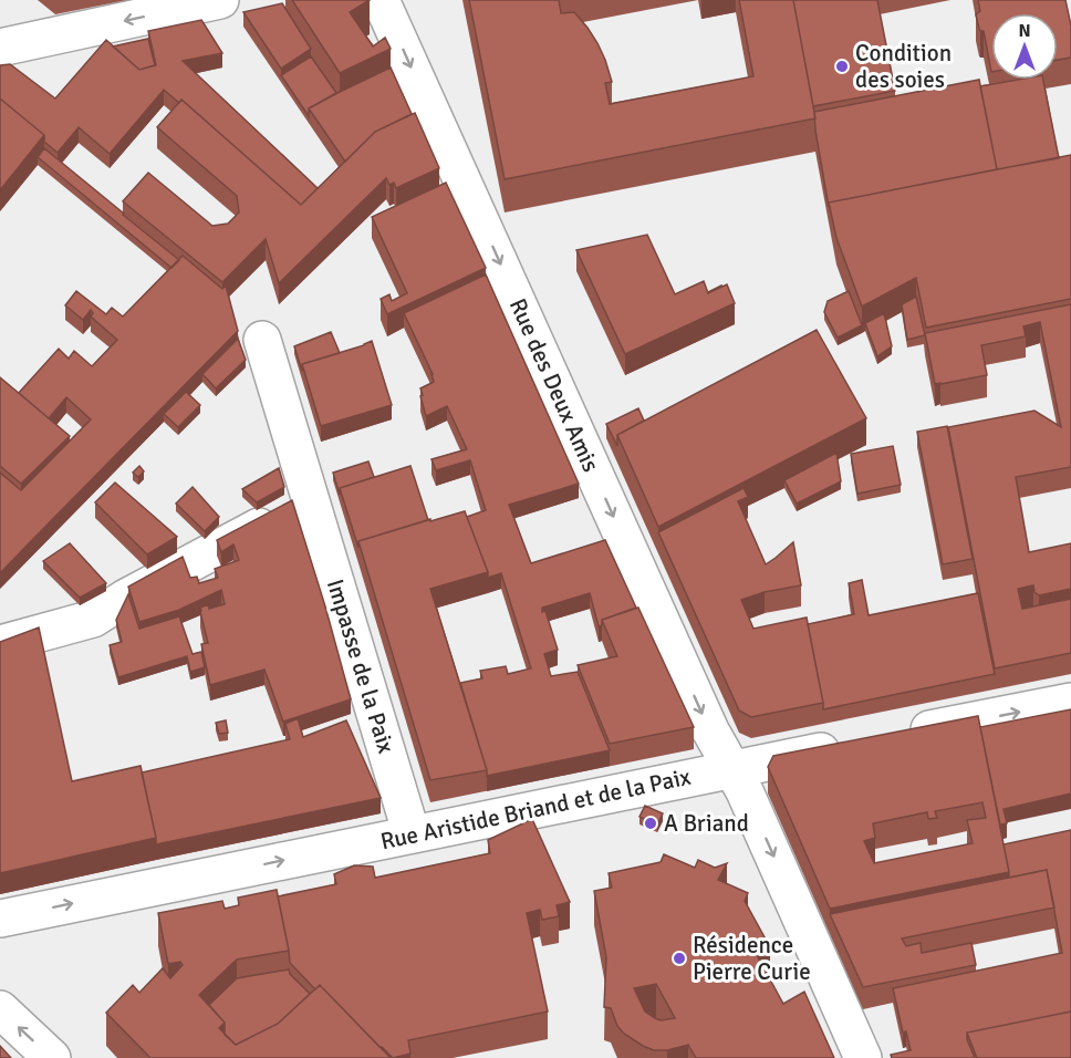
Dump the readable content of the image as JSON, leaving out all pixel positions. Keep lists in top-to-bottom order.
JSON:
{
  "streets": {
    "street": ["Rue des Deux Amis", "Impasse de la Paix", "Rue Aristide Briand et de la Paix"]
  },
  "crossings": [
    ["Rue des Deux Amis", "Rue Aristide Briand et de la Paix"],
    ["Impasse de la Paix", "Rue Aristide Briand et de la Paix"]
  ],
  "one_way": ["Rue des Deux Amis"],
  "places": ["Condition des soies", "A Briand", "Résidence Pierre Curie"],
  "north": "top"
}
